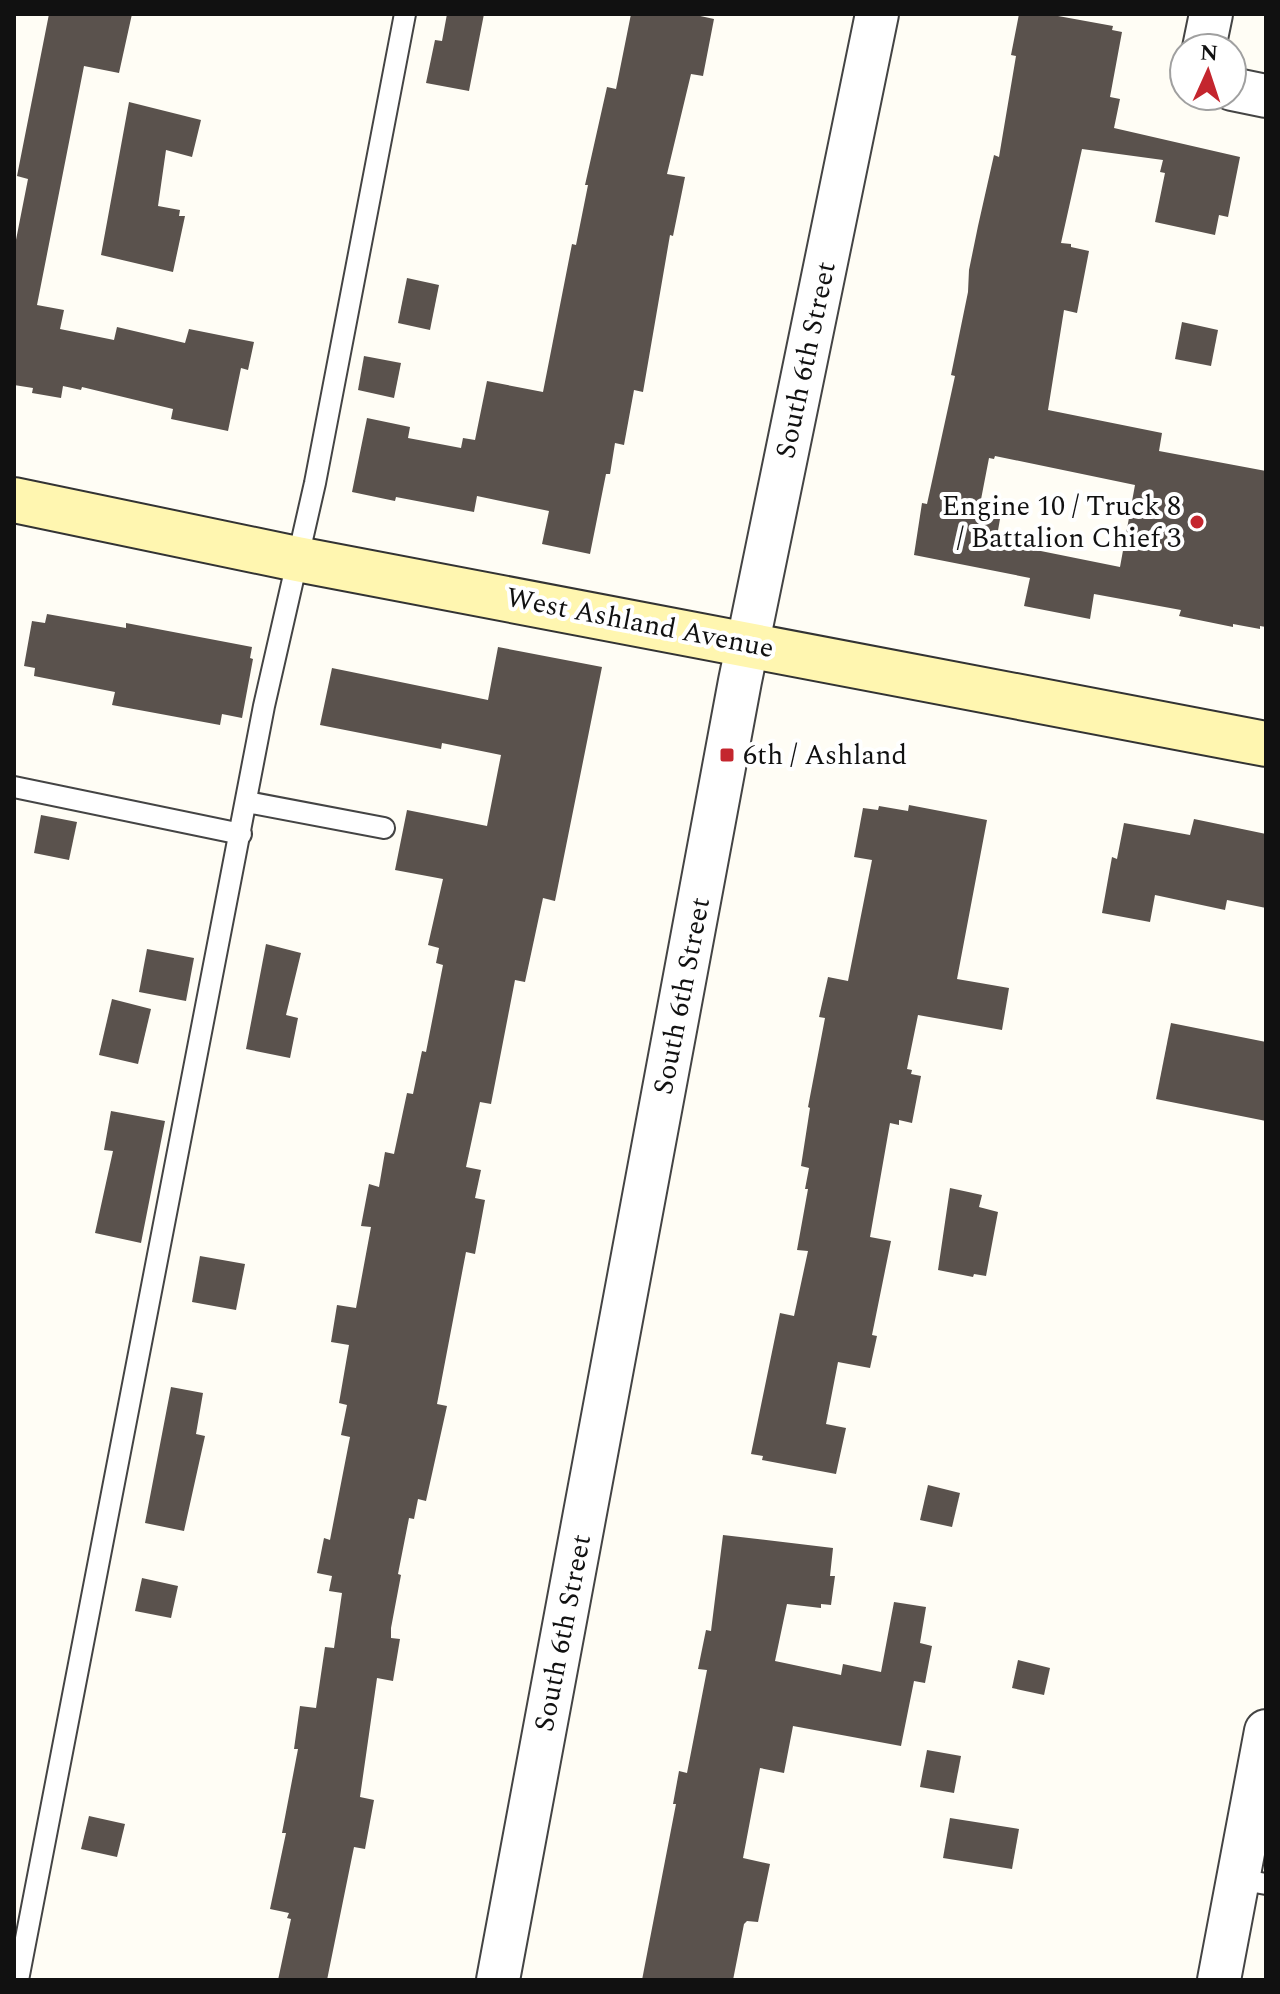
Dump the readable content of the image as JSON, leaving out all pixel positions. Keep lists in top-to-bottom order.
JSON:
{
  "streets": {
    "street": ["South 6th Street", "West Ashland Avenue"]
  },
  "crossings": [
    ["South 6th Street", "West Ashland Avenue"]
  ],
  "places": {
    "other": ["Engine 10 / Truck 8 / Battalion Chief 3"],
    "transit": ["6th / Ashland"]
  },
  "north": "top"
}
